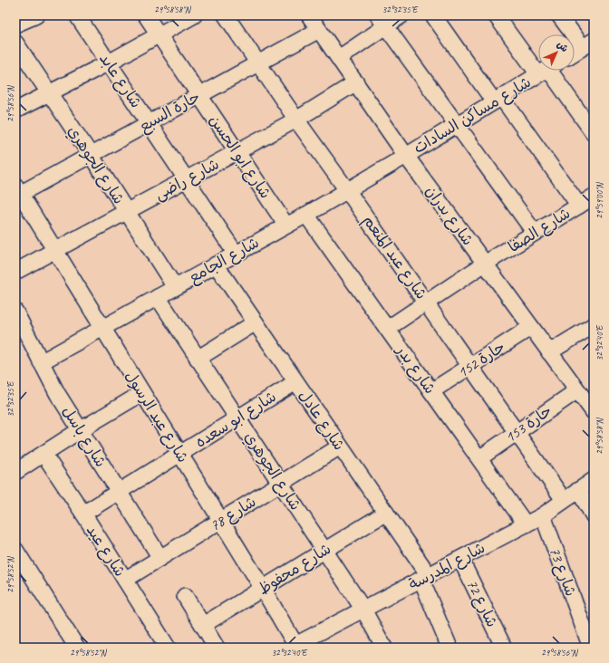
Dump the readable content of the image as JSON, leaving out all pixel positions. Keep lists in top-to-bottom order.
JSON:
{
  "streets": {
    "street": [
      "شارع عابد",
      "حارة السبع",
      "شارع مساكن السادات",
      "شارع ابو الحسن",
      "شارع الجوهري",
      "شارع راضى",
      "شارع بدران",
      "شارع الصفا",
      "شارع عبد المنعم",
      "شارع الجامع",
      "حارة 152",
      "شارع بدر",
      "شارع عبد الرسول",
      "شارع ابو سعده",
      "شارع عادل",
      "حارة 153",
      "شارع باسل",
      "شارع 78",
      "شارع عيد",
      "شارع المدرسة",
      "شارع محفوظ",
      "شارع 73",
      "شارع 72"
    ]
  },
  "crossings": [
    ["شارع عابد", "حارة السبع"],
    ["شارع عابد", "شارع راضى"],
    ["شارع عابد", "شارع الجامع"],
    ["حارة السبع", "شارع ابو الحسن"],
    ["حارة السبع", "شارع الجوهري"],
    ["حارة السبع", "شارع بدران"],
    ["حارة السبع", "شارع عبد المنعم"],
    ["حارة السبع", "شارع عبد الرسول"],
    ["شارع مساكن السادات", "شارع بدران"],
    ["شارع مساكن السادات", "شارع الجامع"],
    ["شارع ابو الحسن", "شارع راضى"],
    ["شارع ابو الحسن", "شارع الجامع"],
    ["شارع الجوهري", "شارع راضى"],
    ["شارع الجوهري", "شارع الجامع"],
    ["شارع الجوهري", "شارع ابو سعده"],
    ["شارع الجوهري", "شارع 78"],
    ["شارع الجوهري", "شارع المدرسة"],
    ["شارع الجوهري", "شارع محفوظ"],
    ["شارع راضى", "شارع بدران"],
    ["شارع راضى", "شارع عبد المنعم"],
    ["شارع راضى", "شارع عبد الرسول"],
    ["شارع بدران", "شارع الصفا"],
    ["شارع بدران", "شارع الجامع"],
    ["شارع بدران", "حارة 152"],
    ["شارع بدران", "حارة 153"],
    ["شارع الصفا", "شارع عبد المنعم"],
    ["شارع الصفا", "شارع بدر"],
    ["شارع عبد المنعم", "شارع الجامع"],
    ["شارع عبد المنعم", "حارة 152"],
    ["شارع عبد المنعم", "حارة 153"],
    ["شارع عبد المنعم", "شارع المدرسة"],
    ["شارع الجامع", "شارع بدر"],
    ["شارع الجامع", "شارع عبد الرسول"],
    ["شارع الجامع", "شارع عادل"],
    ["شارع الجامع", "شارع باسل"],
    ["حارة 152", "شارع بدر"],
    ["شارع بدر", "حارة 153"],
    ["شارع بدر", "شارع المدرسة"],
    ["شارع عبد الرسول", "شارع ابو سعده"],
    ["شارع عبد الرسول", "شارع 78"],
    ["شارع عبد الرسول", "شارع المدرسة"],
    ["شارع عبد الرسول", "شارع محفوظ"],
    ["شارع ابو سعده", "شارع عادل"],
    ["شارع ابو سعده", "شارع باسل"],
    ["شارع ابو سعده", "شارع عيد"],
    ["شارع عادل", "شارع 78"],
    ["شارع عادل", "شارع المدرسة"],
    ["شارع عادل", "شارع محفوظ"],
    ["شارع باسل", "شارع 78"],
    ["شارع 78", "شارع عيد"],
    ["شارع المدرسة", "شارع 73"],
    ["شارع المدرسة", "شارع 72"]
  ],
  "north": "top right",
  "coordinates": [
    "29°58'58\"N",
    "32°32'35\"E",
    "29°58'56\"N",
    "29°59'00\"N",
    "32°32'40\"E",
    "29°58'52\"N"
  ]
}
